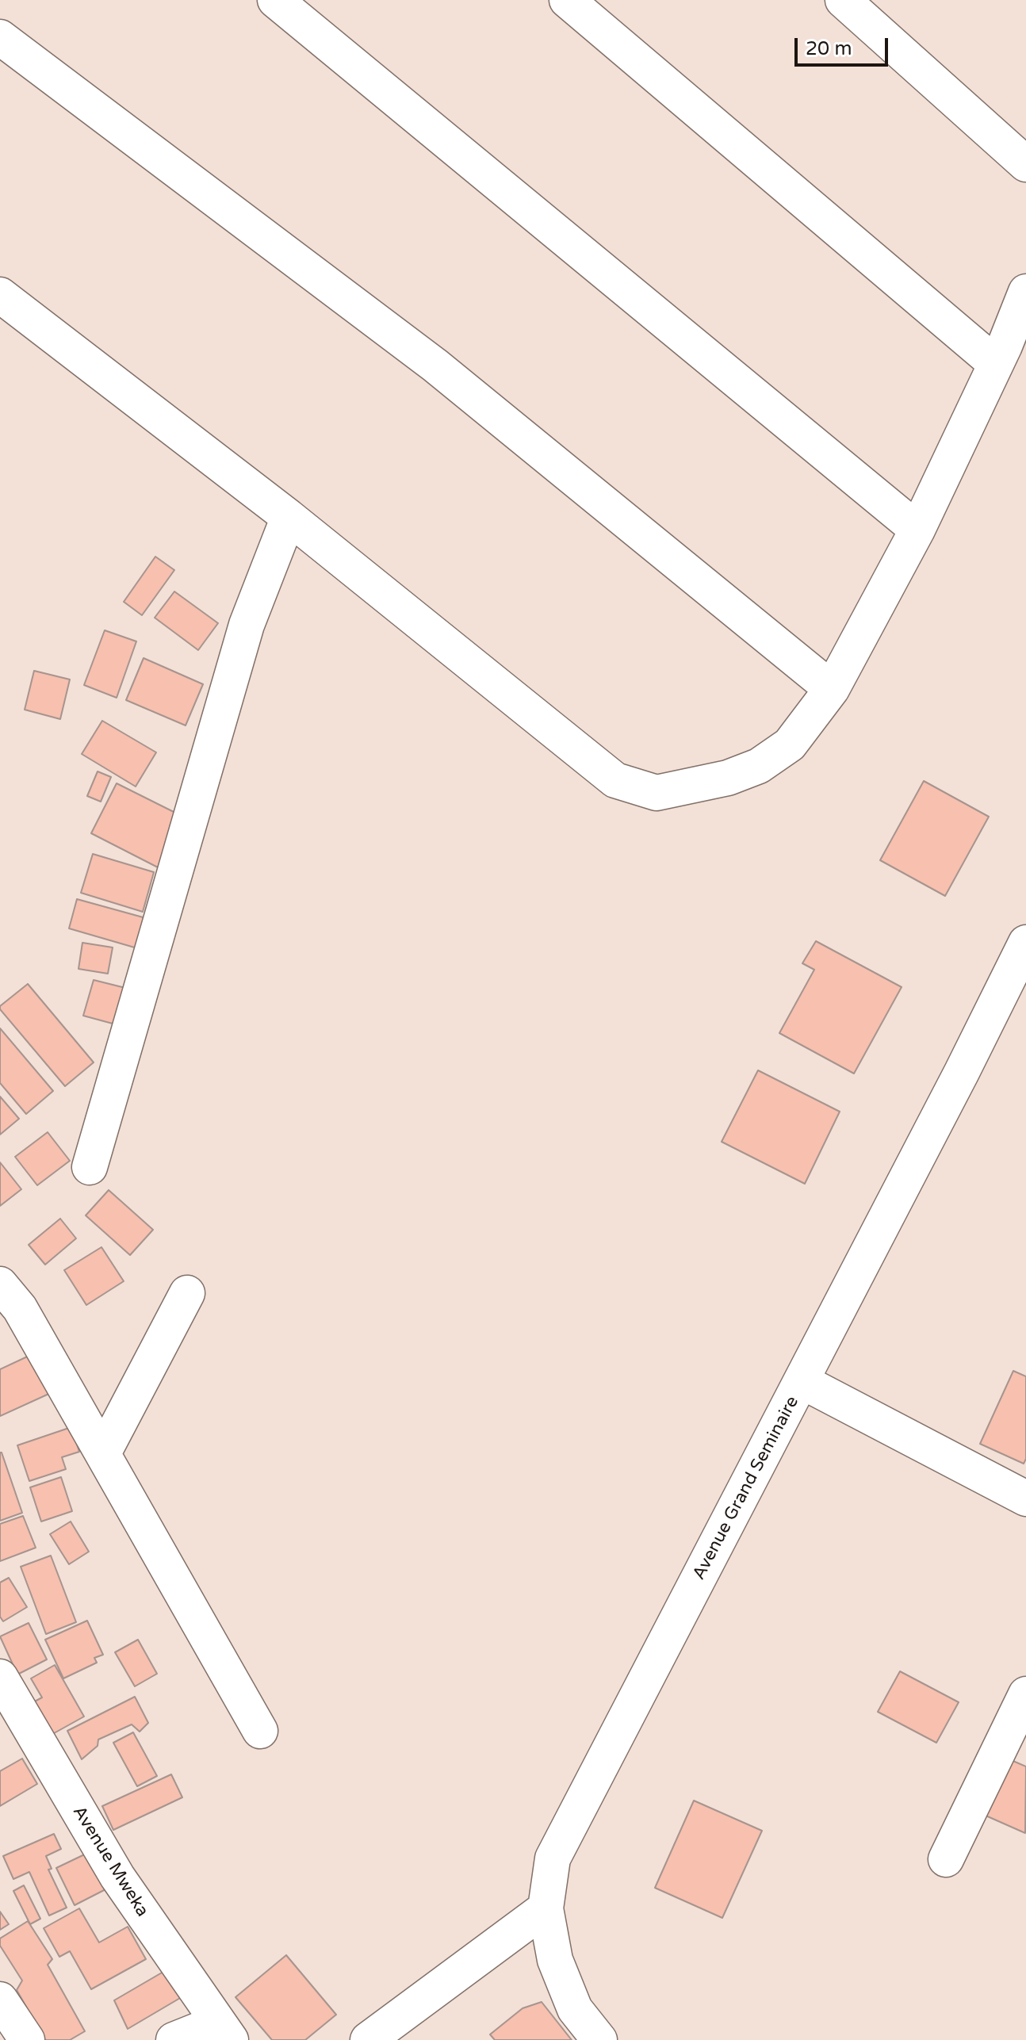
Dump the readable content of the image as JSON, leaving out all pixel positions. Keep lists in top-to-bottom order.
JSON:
{
  "streets": {
    "street": ["Avenue Grand Seminaire", "Avenue Mweka"]
  },
  "scale_bar": "20 m"
}
